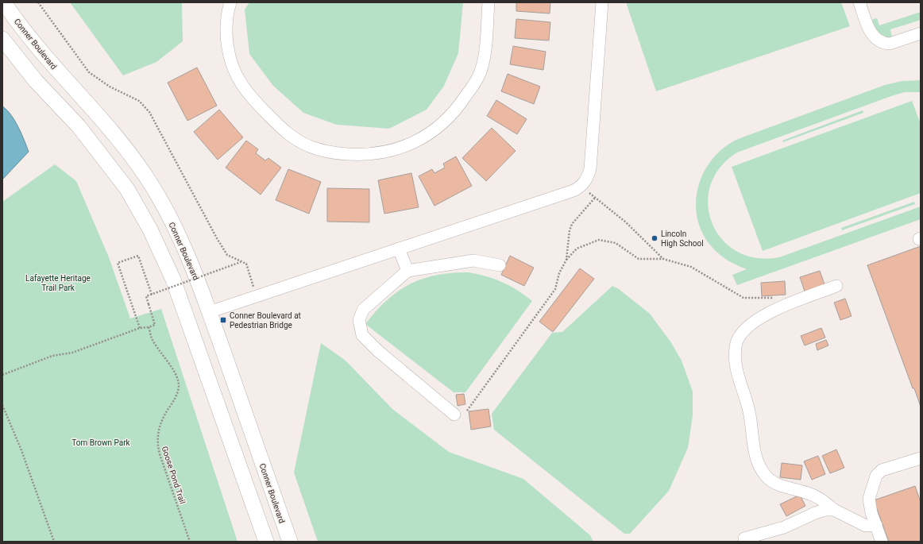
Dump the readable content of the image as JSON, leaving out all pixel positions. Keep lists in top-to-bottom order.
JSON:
{
  "streets": {
    "main road": ["Conner Boulevard"],
    "path": ["Goose Pond Trail"]
  },
  "parks": ["Lafayette Heritage Trail Park", "Tom Brown Park"],
  "places": {
    "other": ["Lincoln High School"],
    "transit": ["Conner Boulevard at Pedestrian Bridge"]
  }
}
